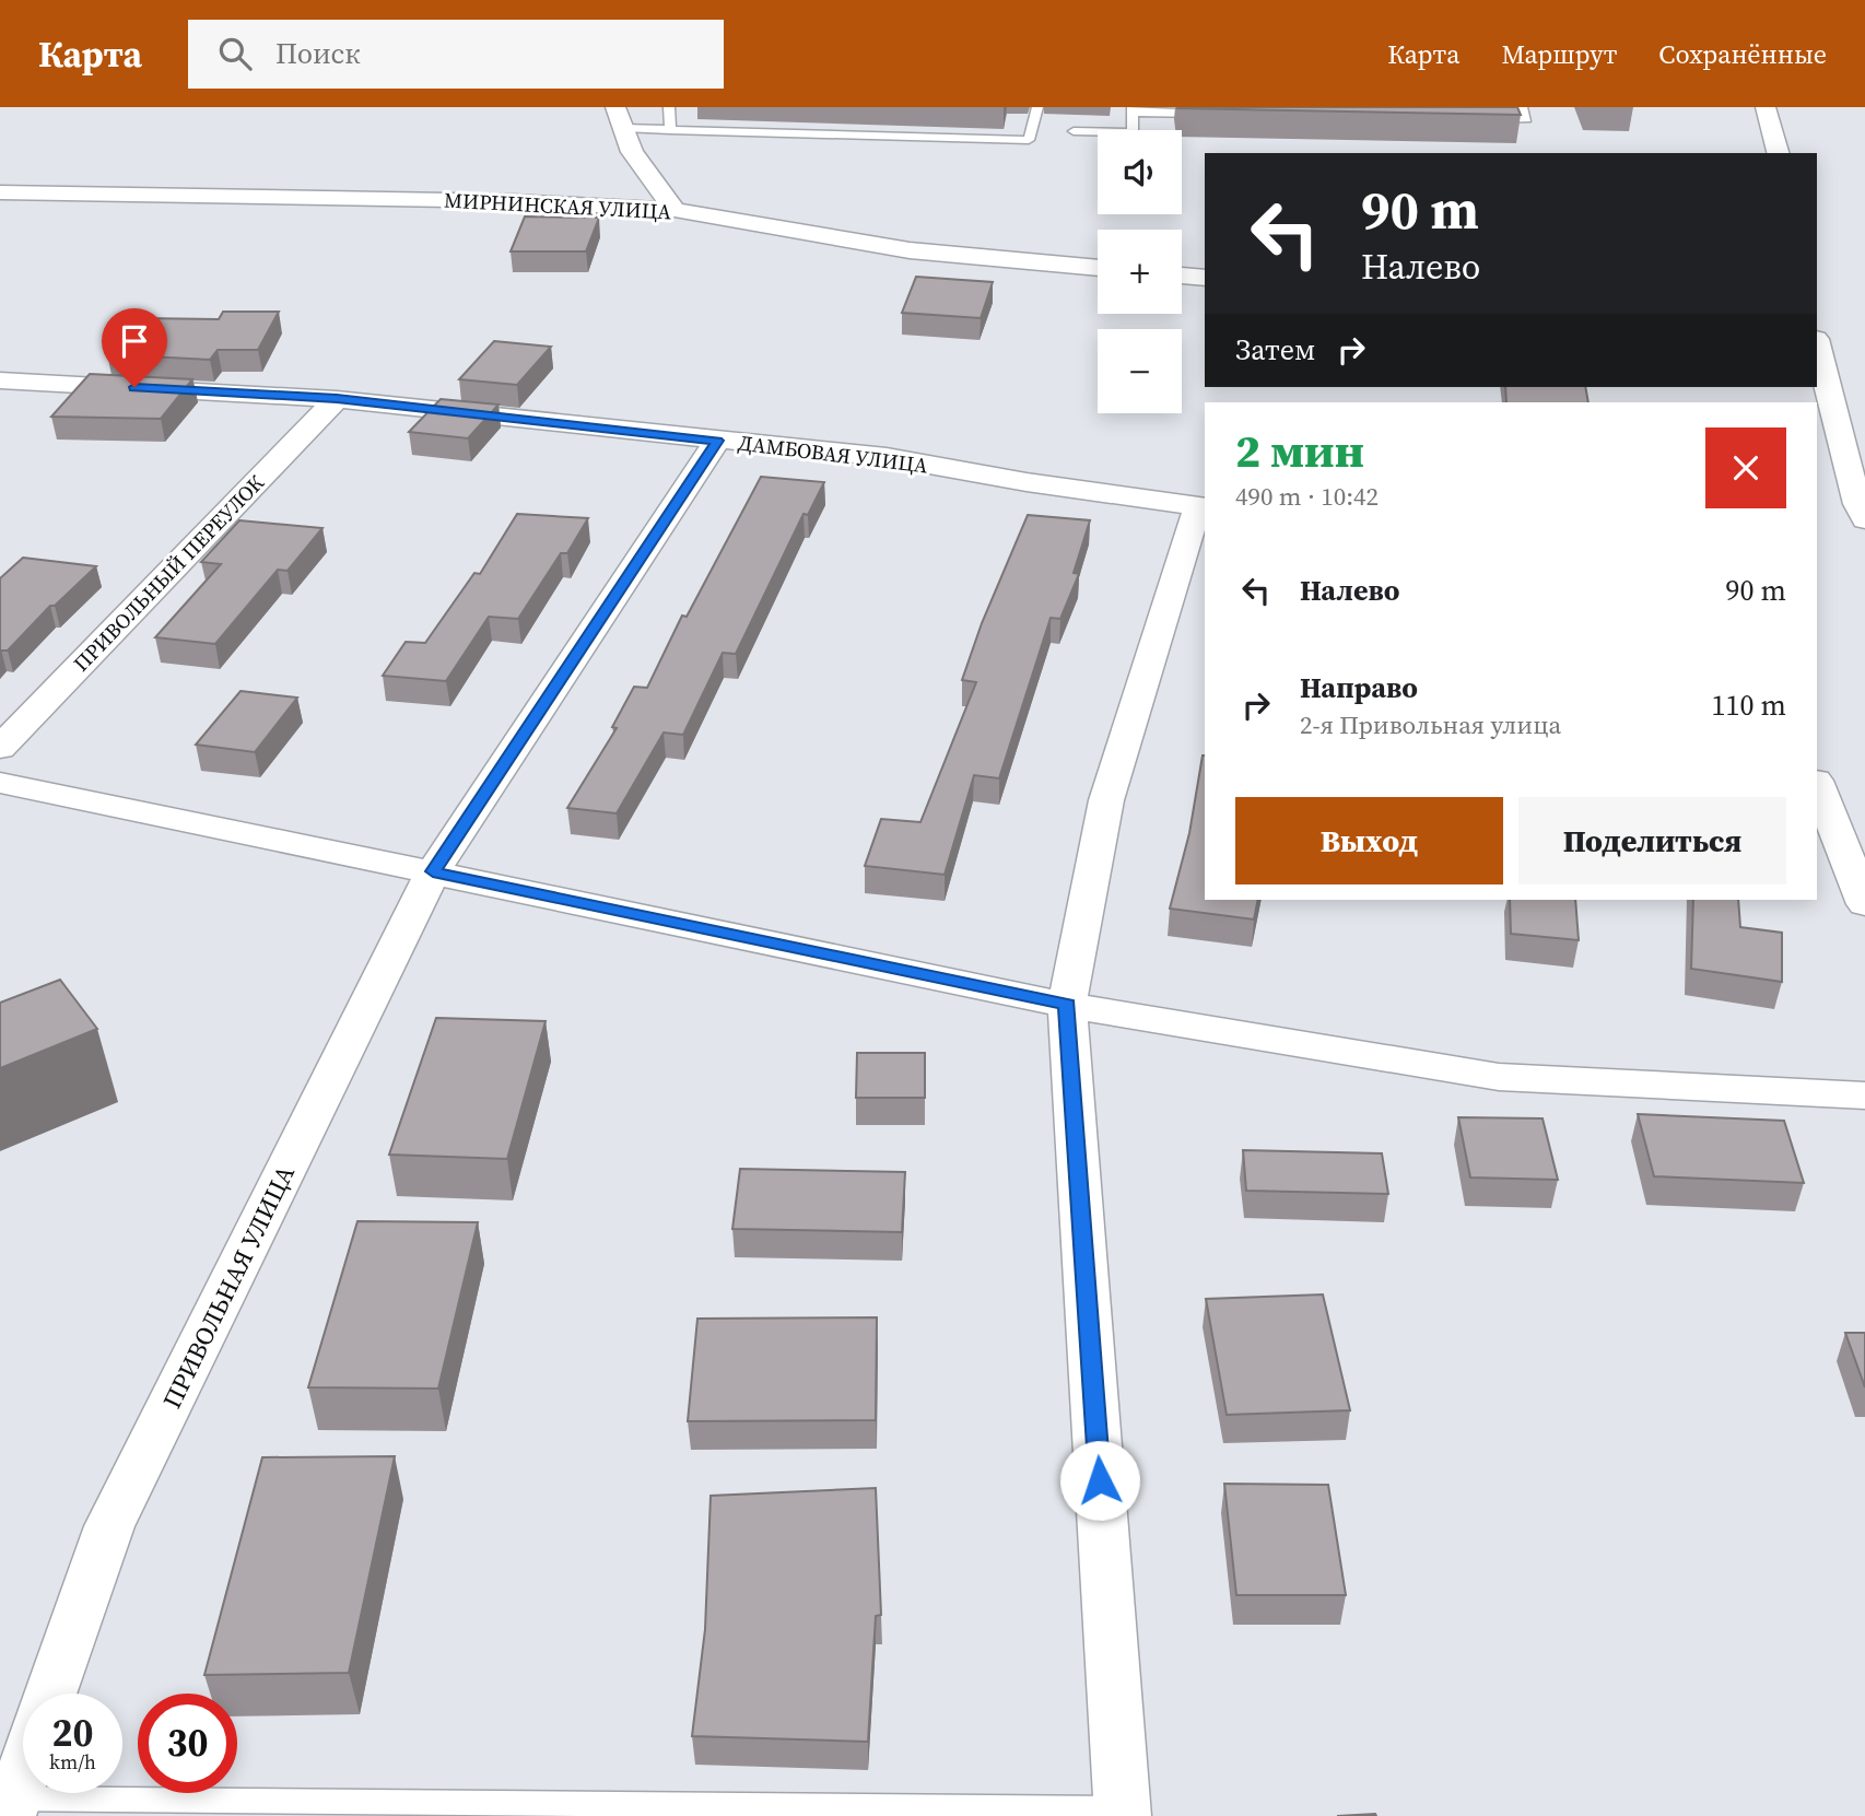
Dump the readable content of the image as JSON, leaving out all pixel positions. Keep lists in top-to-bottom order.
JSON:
{
  "streets": {
    "street": [
      "МИРНИНСКАЯ УЛИЦА",
      "ДАМБОВАЯ УЛИЦА",
      "ПРИВОЛЬНЫЙ ПЕРЕУЛОК",
      "ПРИВОЛЬНАЯ УЛИЦА"
    ]
  },
  "crossings": [
    ["ДАМБОВАЯ УЛИЦА", "ПРИВОЛЬНЫЙ ПЕРЕУЛОК"],
    ["ДАМБОВАЯ УЛИЦА", "ПРИВОЛЬНАЯ УЛИЦА"]
  ],
  "page": {
    "header": "Карта",
    "search": "Поиск",
    "nav": ["Карта", "Маршрут", "Сохранённые"],
    "map_buttons": ["+", "−"],
    "turn": ["90 m", "Налево"],
    "then": "Затем",
    "heading": ["2 мин", "490 m · 10:42"],
    "list": [
      {
        "name": "Налево",
        "value": "90 m"
      },
      {
        "name": "Направо",
        "note": "2-я Привольная улица",
        "value": "110 m"
      }
    ],
    "buttons": ["Выход", "Поделиться"],
    "speed": "20 km/h",
    "limit": "30"
  }
}
